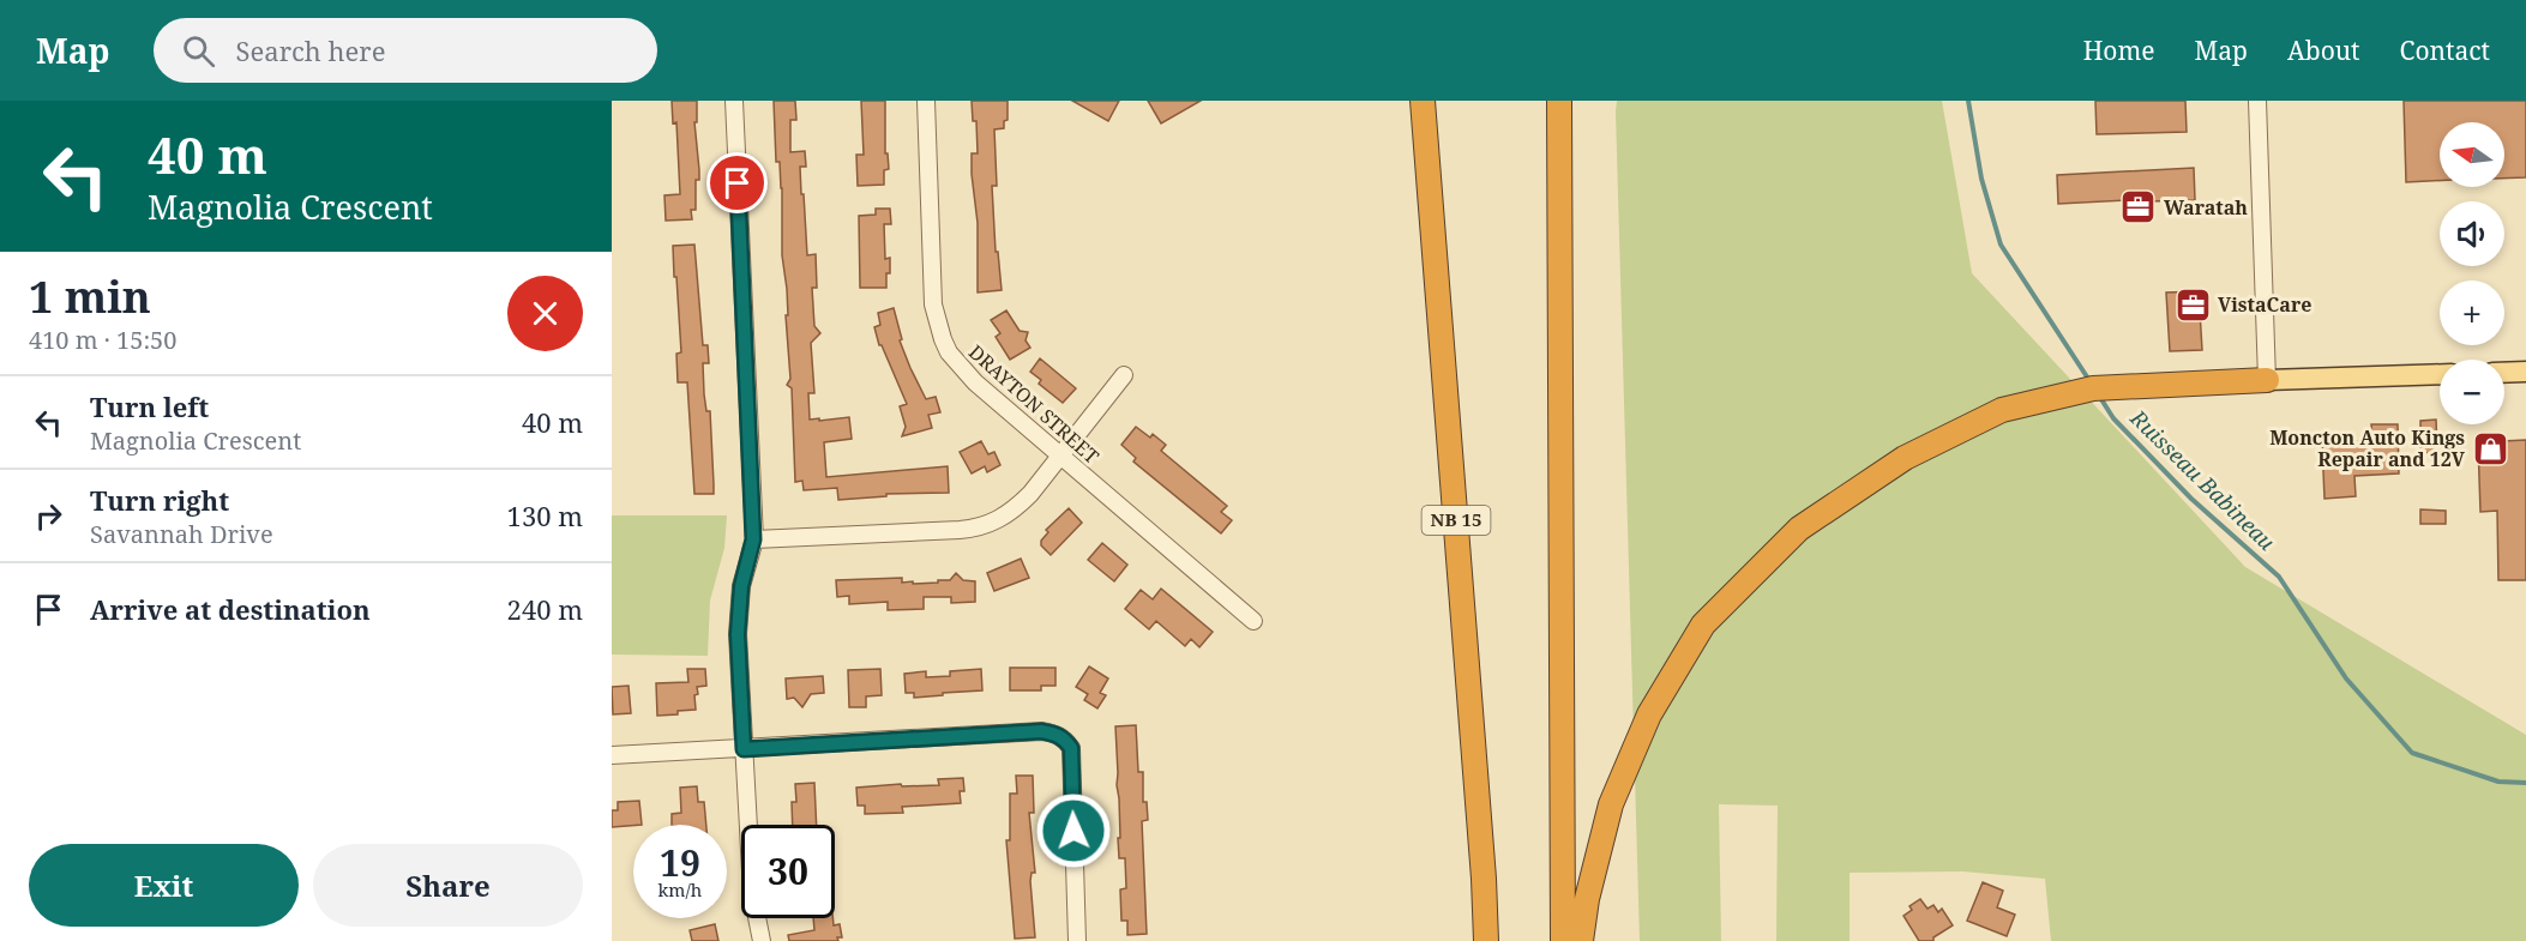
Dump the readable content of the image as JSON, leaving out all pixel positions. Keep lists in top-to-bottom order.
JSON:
{
  "streets": {
    "highway": ["NB 15"],
    "street": ["DRAYTON STREET"]
  },
  "water": ["Ruisseau Babineau"],
  "places": {
    "office": ["Waratah", "VistaCare"],
    "shop": ["Moncton Auto Kings Repair and 12V"]
  },
  "north": "left",
  "page": {
    "header": "Map",
    "search": "Search here",
    "nav": [
      "Home",
      "Map",
      "About",
      "Contact"
    ],
    "turn": ["40 m", "Magnolia Crescent"],
    "map_buttons": ["+", "−"],
    "heading": ["1 min", "410 m · 15:50"],
    "list": [
      {
        "name": "Turn left",
        "note": "Magnolia Crescent",
        "value": "40 m"
      },
      {
        "name": "Turn right",
        "note": "Savannah Drive",
        "value": "130 m"
      },
      {
        "name": "Arrive at destination",
        "value": "240 m"
      }
    ],
    "speed": "19 km/h",
    "limit": "30",
    "buttons": ["Exit", "Share"]
  }
}
